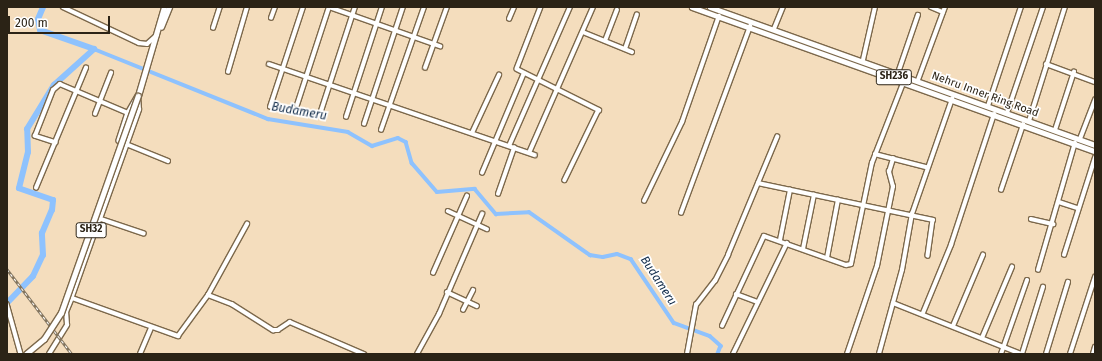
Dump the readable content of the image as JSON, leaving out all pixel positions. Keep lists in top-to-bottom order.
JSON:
{
  "streets": {
    "main road": ["SH236", "Nehru Inner Ring Road", "SH32"]
  },
  "water": ["Budameru"],
  "scale_bar": "200 m"
}
